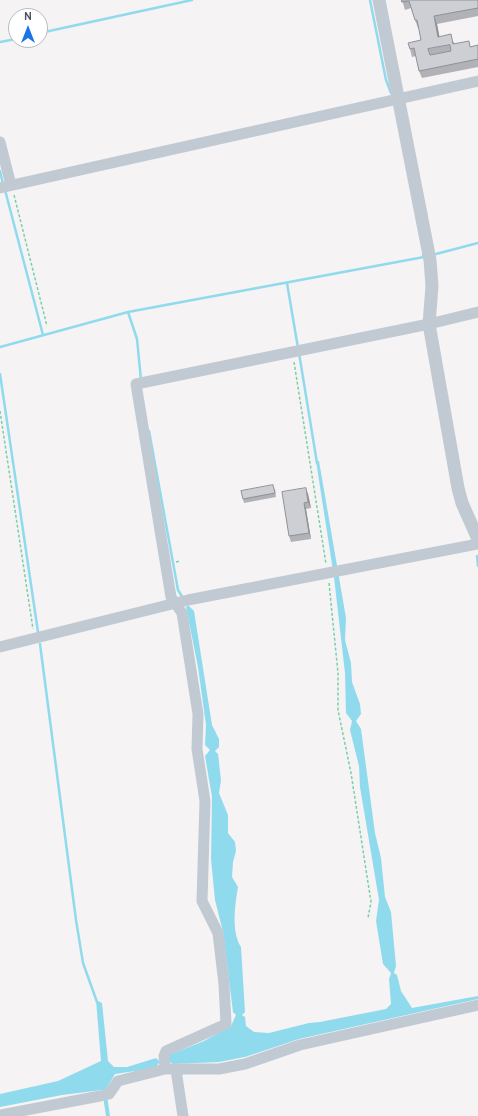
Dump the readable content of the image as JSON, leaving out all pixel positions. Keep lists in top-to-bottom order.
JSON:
{
  "north": "top"
}
